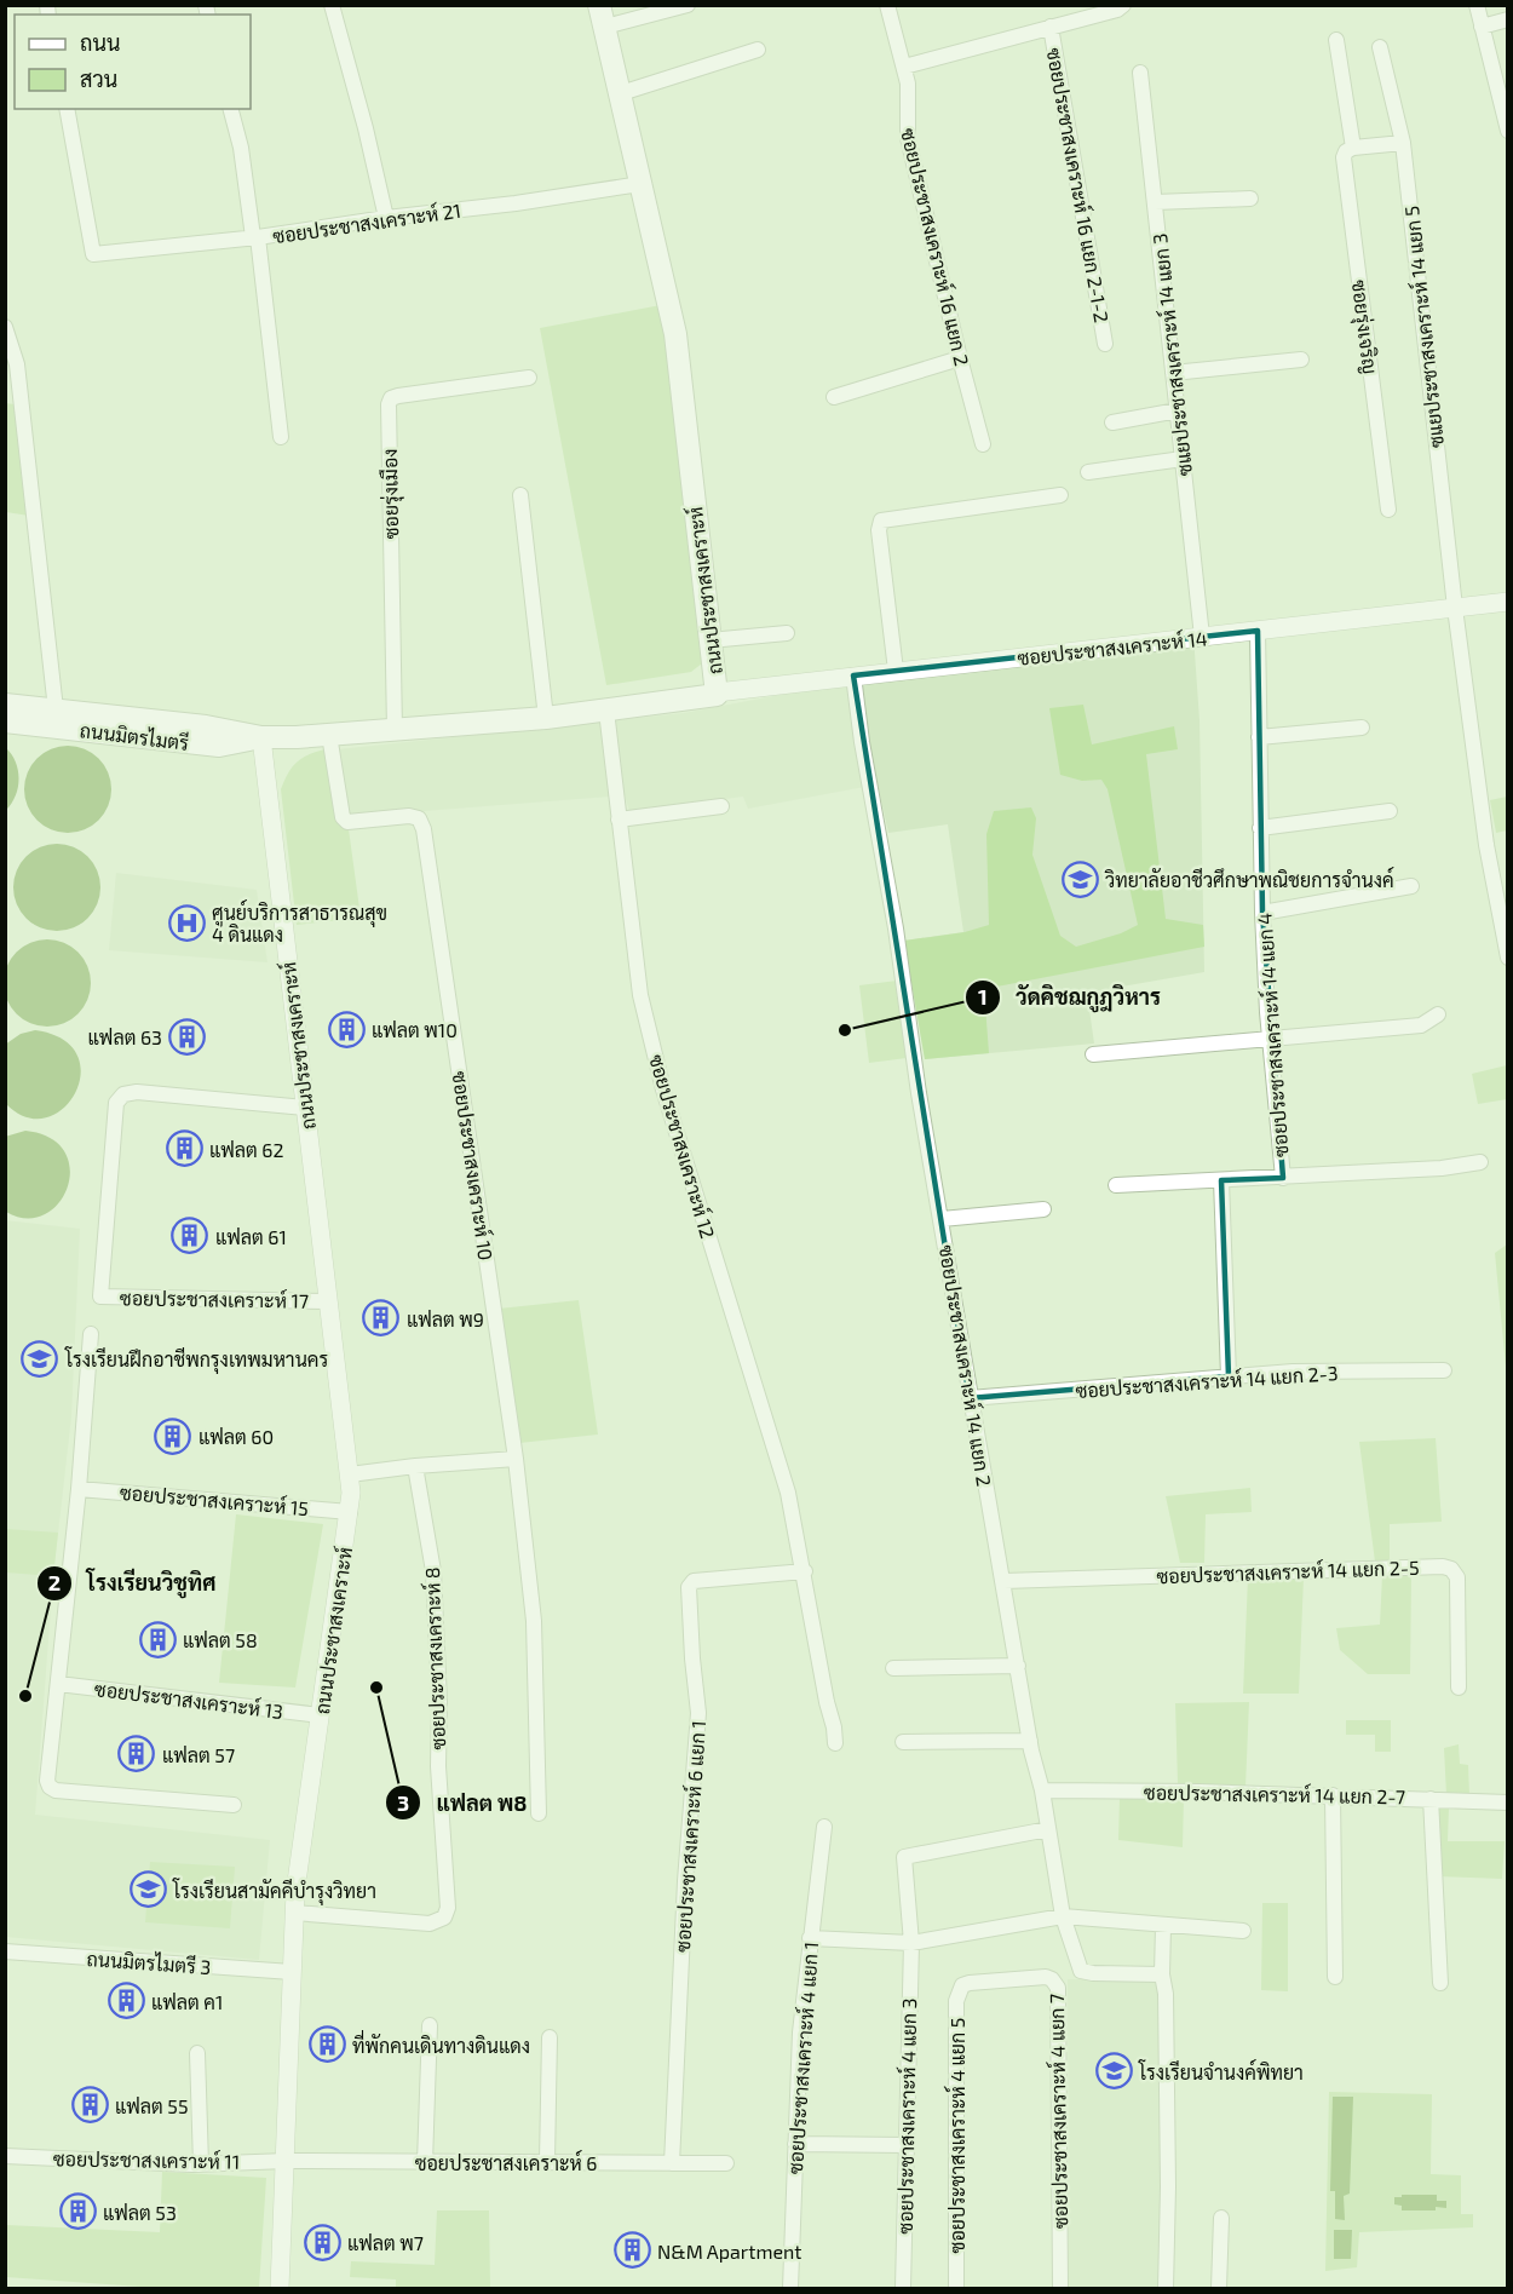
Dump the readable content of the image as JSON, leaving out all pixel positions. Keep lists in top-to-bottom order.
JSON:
{
  "streets": {
    "main road": ["ถนนประชาสงเคราะห์", "ถนนมิตรไมตรี"],
    "street": [
      "ซอยประชาสงเคราะห์ 16 แยก 2-1-2",
      "ซอยประชาสงเคราะห์ 21",
      "ซอยประชาสงเคราะห์ 16 แยก 2",
      "ซอยรุ่งเจริญ",
      "ซแยประชาสงเคราะห์ 14 แยก 5",
      "ซแยประชาสงเคราะห์ 14 แยก 3",
      "ซอยรุ่งเมือง",
      "ซอยประชาสงเคราะห์ 14",
      "ซอยประชาสงเคราะห์ 14 แยก 4",
      "ซอยประชาสงเคราะห์ 12",
      "ซอยประชาสงเคราะห์ 10",
      "ซอยประชาสงเคราะห์ 17",
      "ซอยประชาสงเคราะห์ 14 แยก 2",
      "ซอยประชาสงเคราะห์ 14 แยก 2-3",
      "ซอยประชาสงเคราะห์ 15",
      "ซอยประชาสงเคราะห์ 14 แยก 2-5",
      "ซอยประชาสงเคราะห์ 8",
      "ซอยประชาสงเคราะห์ 13",
      "ซอยประชาสงเคราะห์ 14 แยก 2-7",
      "ซอยประชาสงเคราะห์ 6 แยก 1",
      "ถนนมิตรไมตรี 3",
      "ซอยประชาสงเคราะห์ 4 แยก 1",
      "ซอยประชาสงเคราะห์ 4 แยก 7",
      "ซอยประชาสงเคราะห์ 4 แยก 3",
      "ซอยประชาสงเคราะห์ 4 แยก 5",
      "ซอยประชาสงเคราะห์ 11",
      "ซอยประชาสงเคราะห์ 6"
    ]
  },
  "crossings": [
    ["ซอยประชาสงเคราะห์ 21", "ถนนประชาสงเคราะห์"],
    ["ซแยประชาสงเคราะห์ 14 แยก 5", "ซอยประชาสงเคราะห์ 14"],
    ["ซแยประชาสงเคราะห์ 14 แยก 3", "ซอยประชาสงเคราะห์ 14"],
    ["ซอยรุ่งเมือง", "ถนนประชาสงเคราะห์"],
    ["ถนนประชาสงเคราะห์", "ซอยประชาสงเคราะห์ 14"],
    ["ถนนประชาสงเคราะห์", "ถนนมิตรไมตรี"],
    ["ถนนประชาสงเคราะห์", "ซอยประชาสงเคราะห์ 12"],
    ["ถนนประชาสงเคราะห์", "ซอยประชาสงเคราะห์ 10"],
    ["ถนนประชาสงเคราะห์", "ซอยประชาสงเคราะห์ 17"],
    ["ถนนประชาสงเคราะห์", "ซอยประชาสงเคราะห์ 15"],
    ["ถนนประชาสงเคราะห์", "ซอยประชาสงเคราะห์ 8"],
    ["ถนนประชาสงเคราะห์", "ซอยประชาสงเคราะห์ 13"],
    ["ถนนประชาสงเคราะห์", "ถนนมิตรไมตรี 3"],
    ["ถนนประชาสงเคราะห์", "ซอยประชาสงเคราะห์ 11"],
    ["ถนนประชาสงเคราะห์", "ซอยประชาสงเคราะห์ 6"],
    ["ซอยประชาสงเคราะห์ 14", "ซอยประชาสงเคราะห์ 14 แยก 4"],
    ["ซอยประชาสงเคราะห์ 14", "ซอยประชาสงเคราะห์ 14 แยก 2"],
    ["ซอยประชาสงเคราะห์ 12", "ซอยประชาสงเคราะห์ 6 แยก 1"],
    ["ซอยประชาสงเคราะห์ 14 แยก 2", "ซอยประชาสงเคราะห์ 14 แยก 2-3"],
    ["ซอยประชาสงเคราะห์ 14 แยก 2", "ซอยประชาสงเคราะห์ 14 แยก 2-5"],
    ["ซอยประชาสงเคราะห์ 14 แยก 2", "ซอยประชาสงเคราะห์ 14 แยก 2-7"],
    ["ซอยประชาสงเคราะห์ 14 แยก 2", "ซอยประชาสงเคราะห์ 4 แยก 3"],
    ["ซอยประชาสงเคราะห์ 6 แยก 1", "ซอยประชาสงเคราะห์ 6"],
    ["ซอยประชาสงเคราะห์ 4 แยก 7", "ซอยประชาสงเคราะห์ 4 แยก 5"],
    ["ซอยประชาสงเคราะห์ 11", "ซอยประชาสงเคราะห์ 6"]
  ],
  "places": {
    "school or university": [
      "วิทยาลัยอาชีวศึกษาพณิชยการจำนงค์",
      "โรงเรียนฝึกอาชีพกรุงเทพมหานคร",
      "โรงเรียนสามัคคีบํารุงวิทยา",
      "โรงเรียนจำนงค์พิทยา"
    ],
    "hospital": ["ศูนย์บริการสาธารณสุข 4 ดินแดง"],
    "building": [
      "แฟลต พ10",
      "แฟลต 63",
      "แฟลต 62",
      "แฟลต 61",
      "แฟลต พ9",
      "แฟลต 60",
      "แฟลต 58",
      "แฟลต 57",
      "แฟลต ค1",
      "ที่พักคนเดินทางดินแดง",
      "แฟลต 55",
      "แฟลต 53",
      "แฟลต พ7",
      "N&M Apartment"
    ],
    "other": ["วัดคิชฌกูฎวิหาร", "แฟลต พ8", "โรงเรียนวิชูทิศ"]
  },
  "legend": ["ถนน", "สวน"]
}
